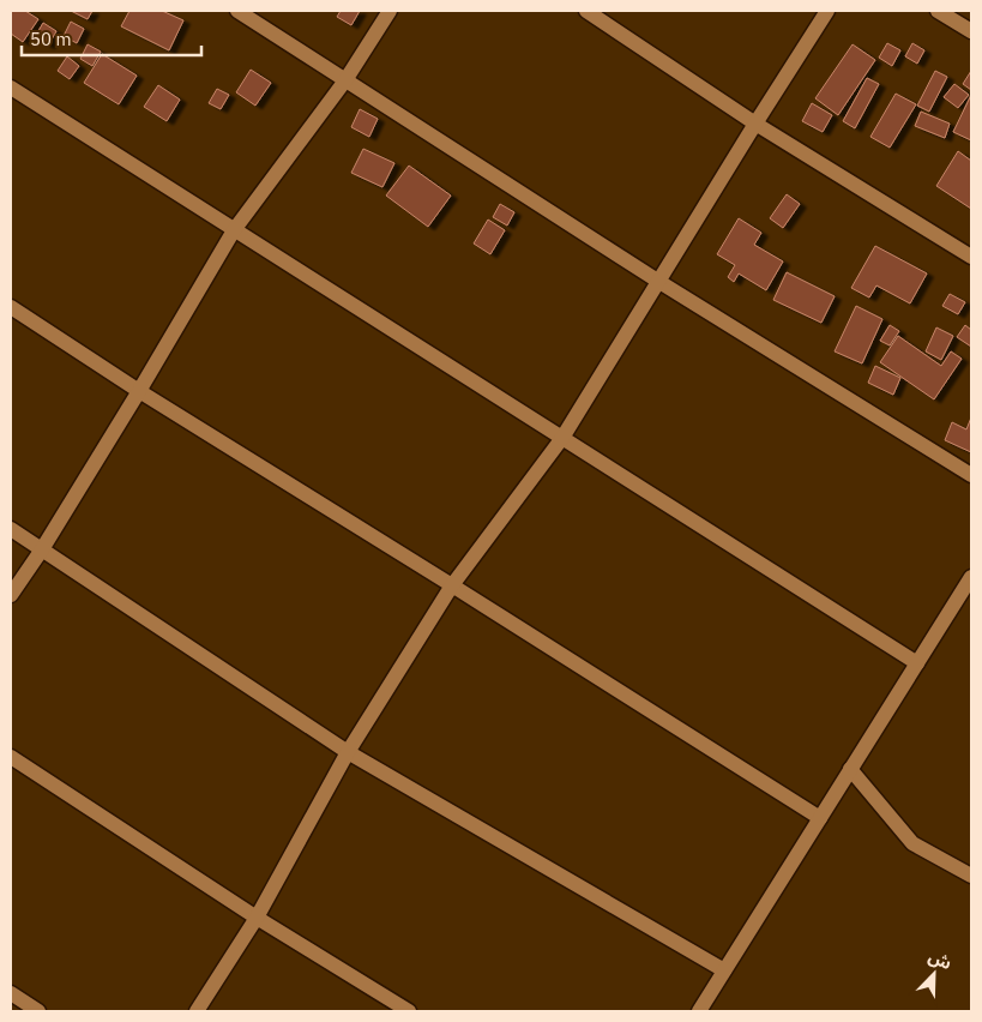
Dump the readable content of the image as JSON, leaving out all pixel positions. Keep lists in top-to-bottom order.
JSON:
{
  "scale_bar": "50 m",
  "north": "top right"
}
